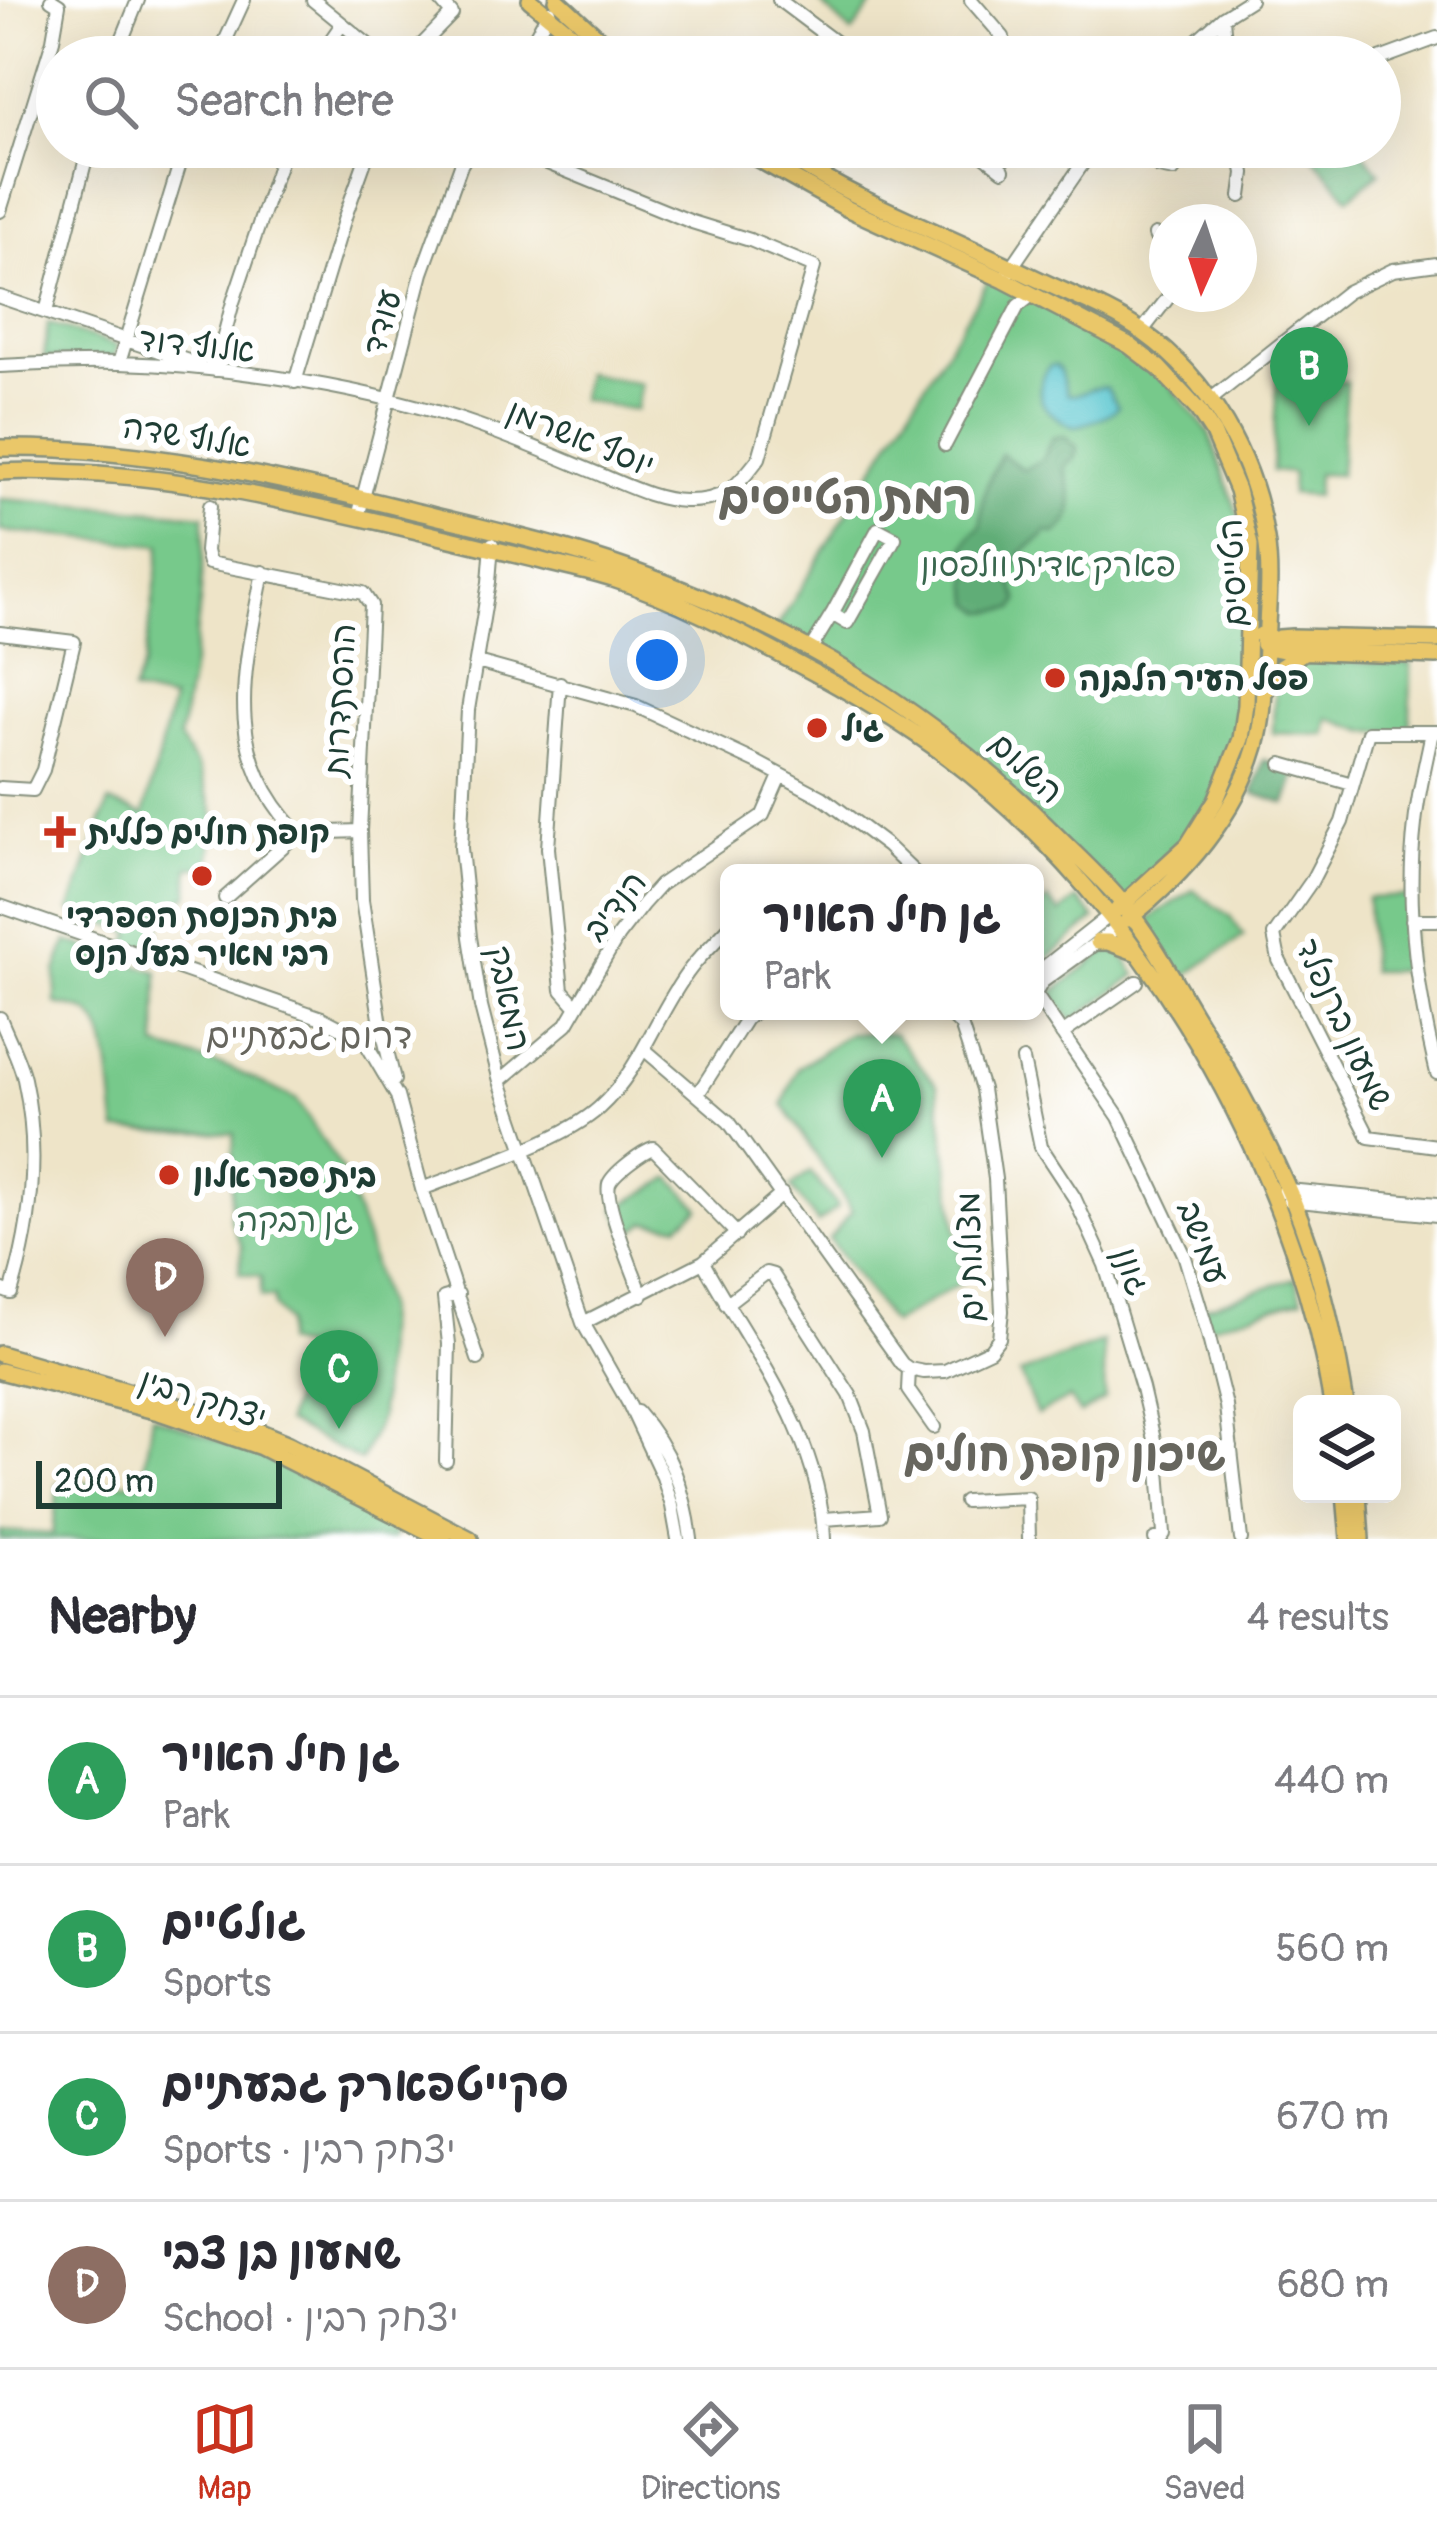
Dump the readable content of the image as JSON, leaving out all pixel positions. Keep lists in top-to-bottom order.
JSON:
{
  "streets": {
    "main road": [
      "אלוף שדה",
      "הטייסים",
      "השלום",
      "יצחק רבין"
    ],
    "street": [
      "עודד",
      "אלוף דוד",
      "יוסף אשרמן",
      "ההסתדרות",
      "הנדיב",
      "המאבק",
      "שמעון ברנפלד",
      "עמישב",
      "מצולות ים",
      "גונן"
    ]
  },
  "crossings": [
    ["עודד", "אלוף דוד"],
    ["עודד", "אלוף שדה"],
    ["עודד", "יוסף אשרמן"],
    ["עודד", "השלום"],
    ["אלוף דוד", "יוסף אשרמן"],
    ["אלוף שדה", "השלום"],
    ["הטייסים", "השלום"],
    ["השלום", "המאבק"],
    ["הנדיב", "המאבק"]
  ],
  "districts": ["רמת הטייסים", "דרום גבעתיים", "שיכון קופת חולים"],
  "parks": ["פארק אדית וולפסון", "גן רבקה"],
  "places": {
    "other": [
      "פסל העיר הלבנה",
      "גיל",
      "בית הכנסת הספרדי רבי מאיר בעל הנס",
      "בית ספר אלון"
    ],
    "health": ["קופת חולים כללית"]
  },
  "scale_bar": "200 m",
  "north": "bottom",
  "page": {
    "search": "Search here",
    "pins": [
      "B",
      "A",
      "D",
      "C"
    ],
    "popup": ["גן חיל האויר", "Park"],
    "scale": "200 m",
    "heading": ["Nearby", "4 results"],
    "list": [
      {
        "mark": "A",
        "name": "גן חיל האויר",
        "note": "Park",
        "value": "440 m"
      },
      {
        "mark": "B",
        "name": "גולטיים",
        "note": "Sports",
        "value": "560 m"
      },
      {
        "mark": "C",
        "name": "סקייטפארק גבעתיים",
        "note": "Sports · יצחק רבין",
        "value": "670 m"
      },
      {
        "mark": "D",
        "name": "שמעון בן צבי",
        "note": "School · יצחק רבין",
        "value": "680 m"
      }
    ],
    "nav": ["Map", "Directions", "Saved"]
  }
}
